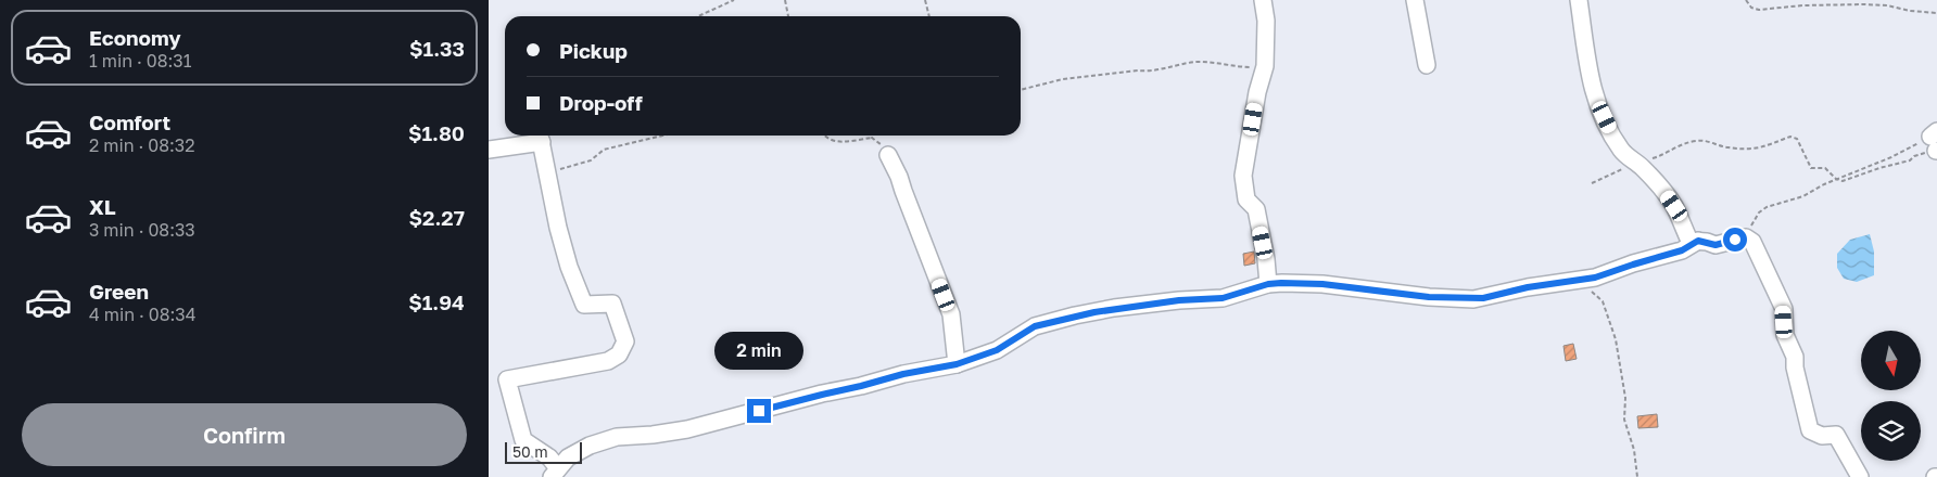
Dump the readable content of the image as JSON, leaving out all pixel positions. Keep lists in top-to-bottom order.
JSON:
{
  "scale_bar": "50 m",
  "north": "bottom",
  "page": {
    "list": [
      {
        "name": "Economy",
        "note": "1 min · 08:31",
        "value": "$1.33"
      },
      {
        "name": "Comfort",
        "note": "2 min · 08:32",
        "value": "$1.80"
      },
      {
        "name": "XL",
        "note": "3 min · 08:33",
        "value": "$2.27"
      },
      {
        "name": "Green",
        "note": "4 min · 08:34",
        "value": "$1.94"
      }
    ],
    "banner": ["Pickup", "Drop-off"],
    "bubble": "2 min",
    "buttons": "Confirm",
    "scale": "50 m"
  }
}
